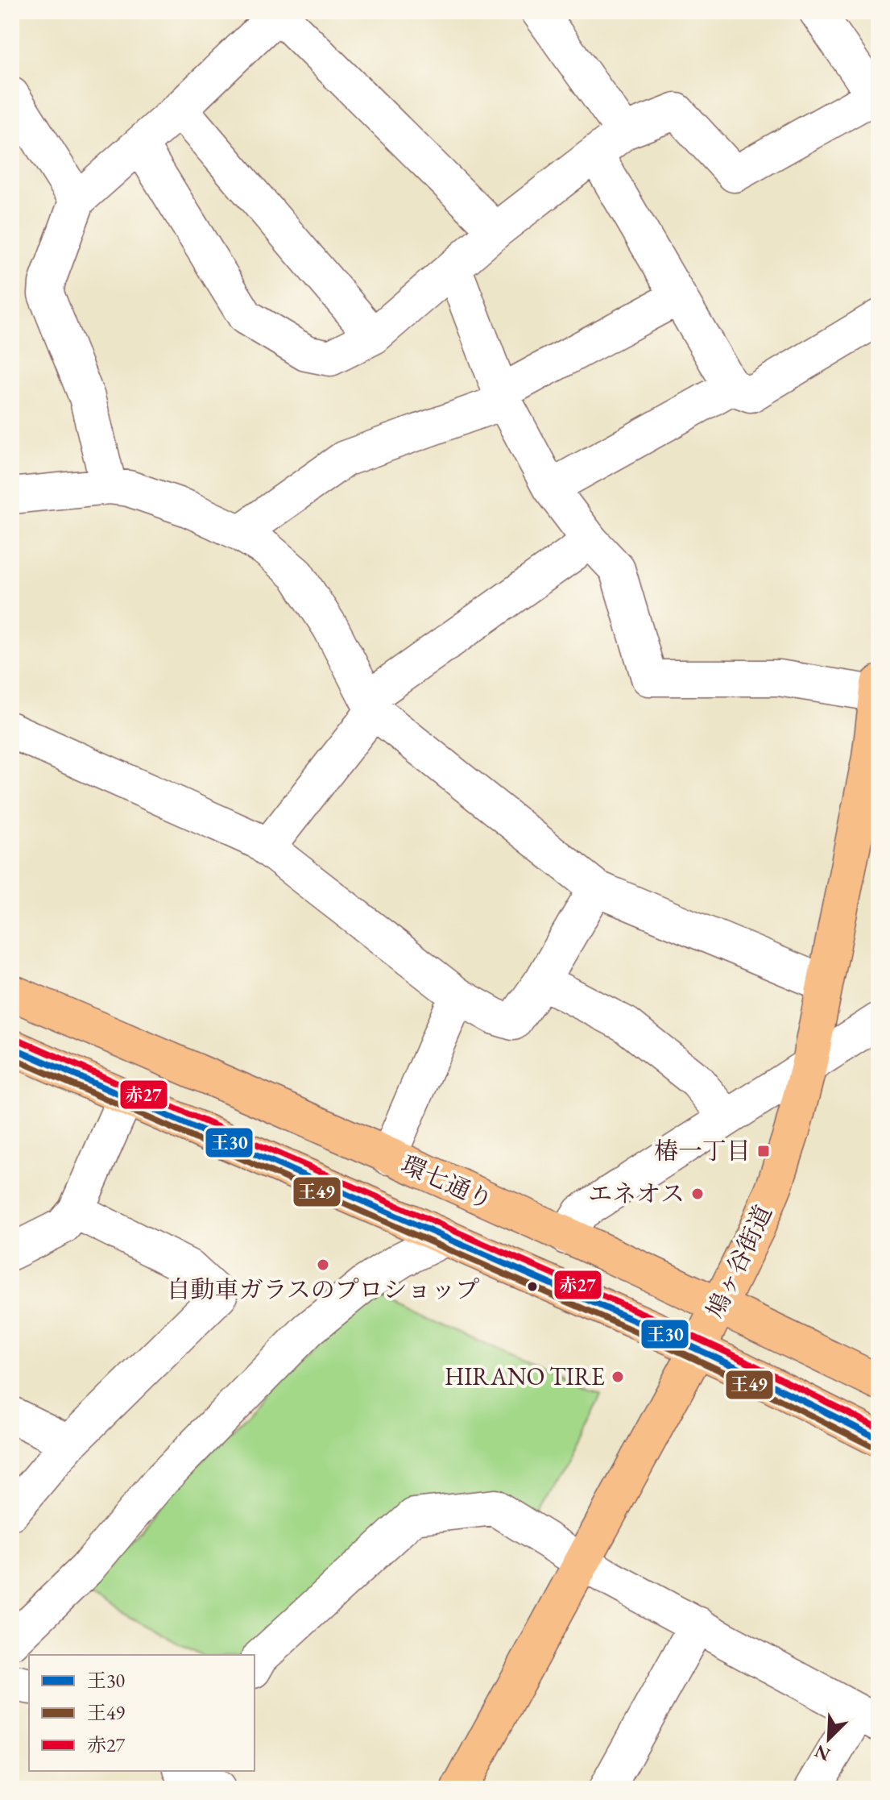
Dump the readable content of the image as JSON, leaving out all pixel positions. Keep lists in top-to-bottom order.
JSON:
{
  "streets": {
    "main road": ["環七通り", "鳩ヶ谷街道"]
  },
  "crossings": [
    ["環七通り", "鳩ヶ谷街道"]
  ],
  "places": {
    "transit": ["椿一丁目"],
    "other": ["エネオス", "自動車ガラスのプロショップ", "HIRANO TIRE"]
  },
  "lines": ["transit line 赤27", "transit line 王30", "transit line 王49"],
  "legend": ["王30", "王49", "赤27"],
  "north": "bottom left"
}
